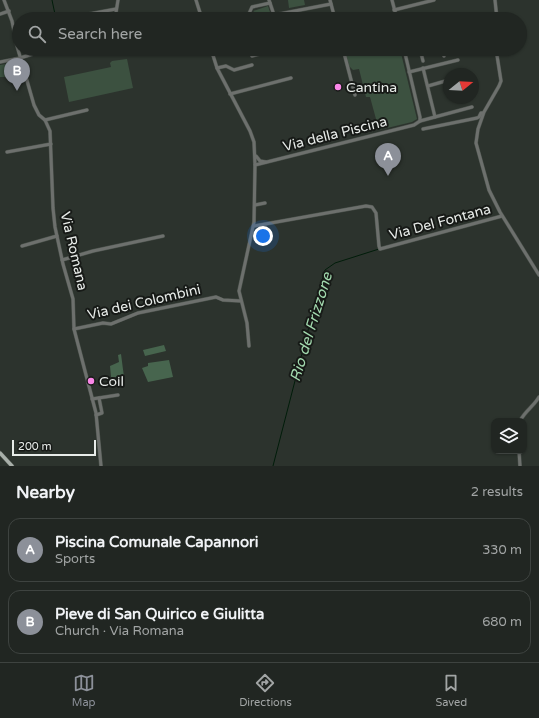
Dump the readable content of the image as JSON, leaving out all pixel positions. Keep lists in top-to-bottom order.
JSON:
{
  "streets": {
    "street": [
      "Via della Piscina",
      "Via Del Fontana",
      "Via Romana",
      "Via dei Colombini"
    ]
  },
  "crossings": [
    ["Via Romana", "Via dei Colombini"]
  ],
  "water": ["Rio del Frizzone"],
  "places": ["Cantina", "Coil"],
  "scale_bar": "200 m",
  "north": "right",
  "page": {
    "search": "Search here",
    "pins": ["B", "A"],
    "scale": "200 m",
    "heading": ["Nearby", "2 results"],
    "list": [
      {
        "mark": "A",
        "name": "Piscina Comunale Capannori",
        "note": "Sports",
        "value": "330 m"
      },
      {
        "mark": "B",
        "name": "Pieve di San Quirico e Giulitta",
        "note": "Church · Via Romana",
        "value": "680 m"
      }
    ],
    "nav": ["Map", "Directions", "Saved"]
  }
}
